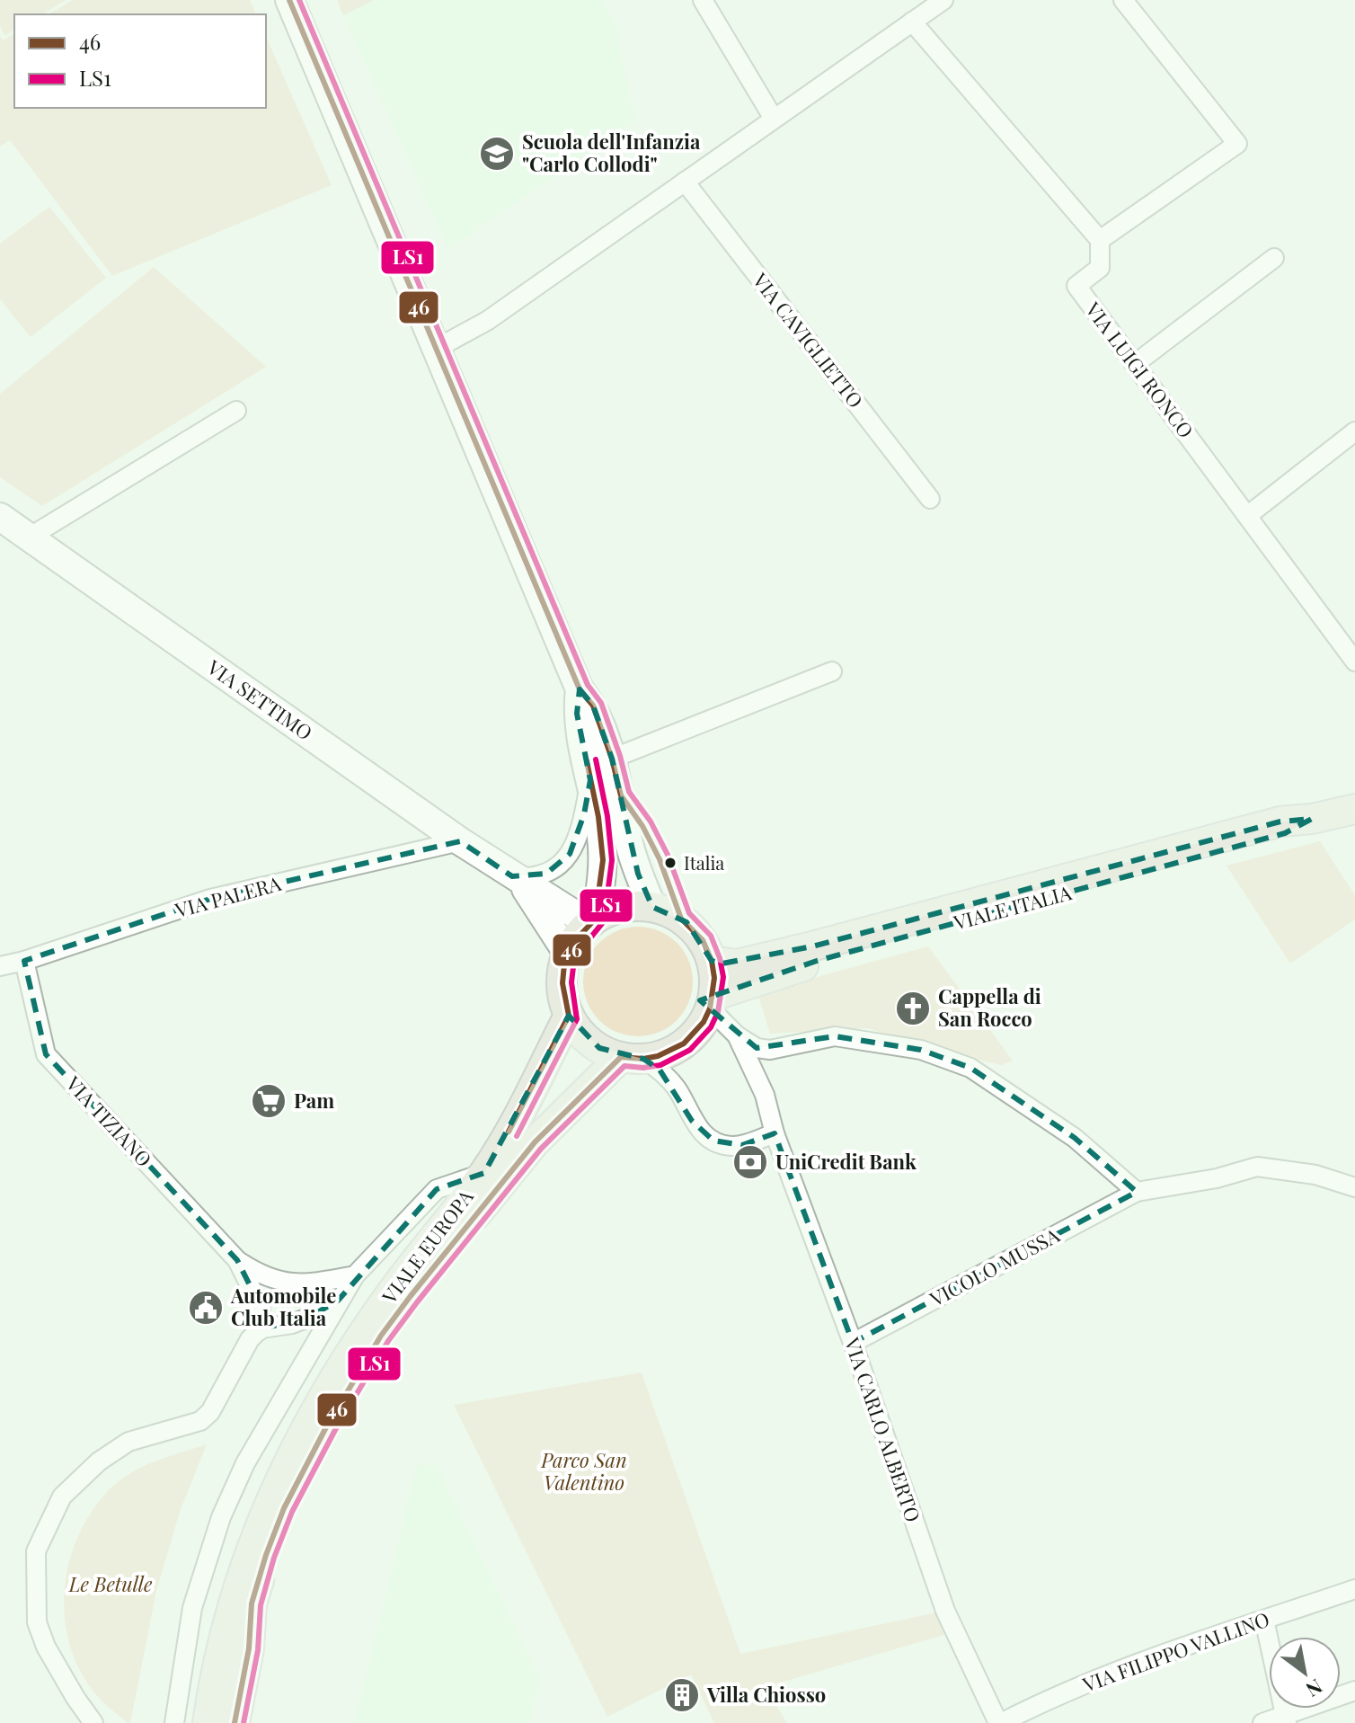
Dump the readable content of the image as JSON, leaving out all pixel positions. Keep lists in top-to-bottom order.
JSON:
{
  "streets": {
    "main road": ["VIA SETTIMO", "VIALE ITALIA", "VIALE EUROPA"],
    "street": [
      "VIA CAVIGLIETTO",
      "VIA LUIGI RONCO",
      "VIA PALERA",
      "VIA TIZIANO",
      "VICOLO MUSSA",
      "VIA CARLO ALBERTO",
      "VIA FILIPPO VALLINO"
    ]
  },
  "crossings": [
    ["VIA SETTIMO", "VIA PALERA"],
    ["VIA SETTIMO", "VIALE ITALIA"],
    ["VIA SETTIMO", "VIALE EUROPA"],
    ["VIA SETTIMO", "VIA CARLO ALBERTO"],
    ["VIA PALERA", "VIA TIZIANO"],
    ["VIALE ITALIA", "VIALE EUROPA"],
    ["VIALE ITALIA", "VIA CARLO ALBERTO"],
    ["VIALE EUROPA", "VIA CARLO ALBERTO"],
    ["VICOLO MUSSA", "VIA CARLO ALBERTO"],
    ["VIA CARLO ALBERTO", "VIA FILIPPO VALLINO"]
  ],
  "parks": ["Parco San Valentino", "Le Betulle"],
  "places": {
    "school or university": ["Scuola dell'Infanzia \"Carlo Collodi\""],
    "other": ["Italia"],
    "church": ["Cappella di San Rocco"],
    "supermarket": ["Pam"],
    "bank": ["UniCredit Bank"],
    "public building": ["Automobile Club Italia"],
    "building": ["Villa Chiosso"]
  },
  "lines": ["transit line 46", "transit line LS1"],
  "legend": ["46", "LS1"],
  "north": "bottom right"
}
